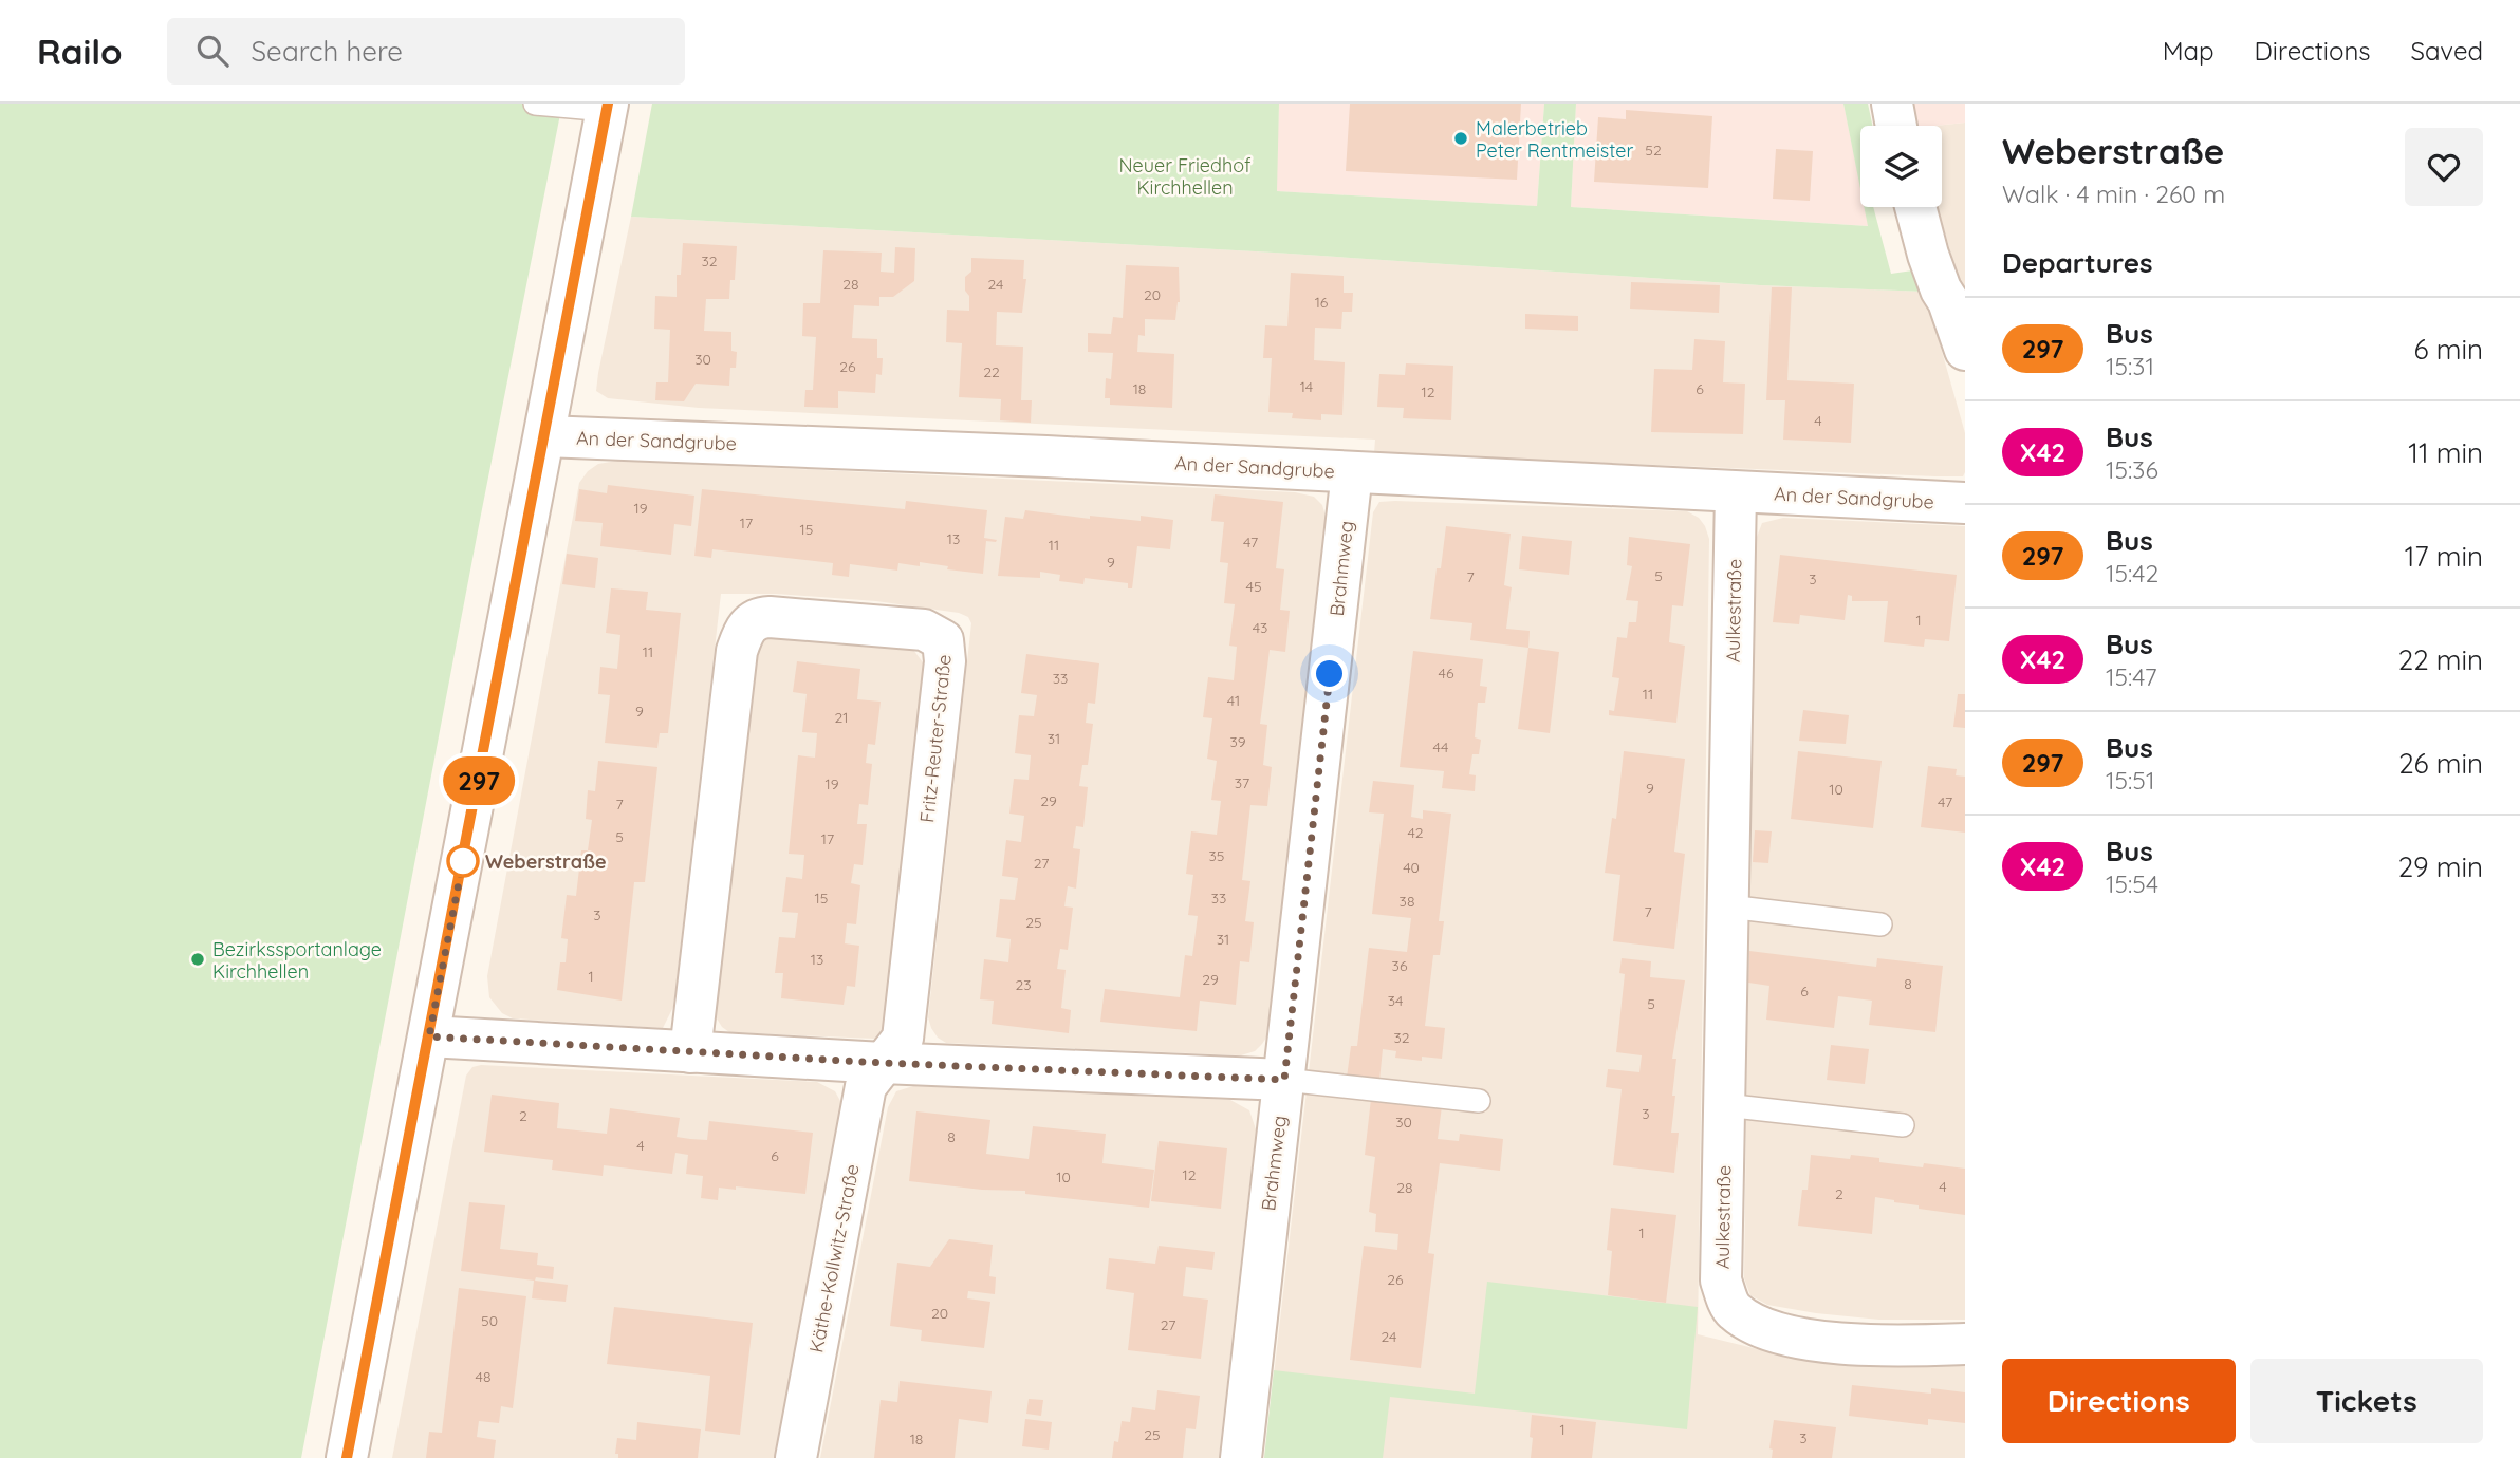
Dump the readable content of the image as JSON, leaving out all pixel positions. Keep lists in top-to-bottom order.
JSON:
{
  "streets": {
    "street": [
      "An der Sandgrube",
      "Brahmweg",
      "Aulkestraße",
      "Fritz-Reuter-Straße",
      "Käthe-Kollwitz-Straße"
    ]
  },
  "crossings": [
    ["An der Sandgrube", "Brahmweg"],
    ["An der Sandgrube", "Aulkestraße"],
    ["Fritz-Reuter-Straße", "Käthe-Kollwitz-Straße"]
  ],
  "parks": ["Neuer Friedhof Kirchhellen"],
  "places": ["Malerbetrieb Peter Rentmeister", "Weberstraße", "Bezirkssportanlage Kirchhellen"],
  "lines": ["bus line 297"],
  "house_numbers": [
    "52",
    "32",
    "28",
    "24",
    "20",
    "16",
    "30",
    "26",
    "22",
    "14",
    "18",
    "6",
    "12",
    "4",
    "19",
    "17",
    "15",
    "13",
    "47",
    "11",
    "9",
    "5",
    "7",
    "3",
    "45",
    "1",
    "43",
    "11",
    "46",
    "33",
    "11",
    "41",
    "9",
    "21",
    "31",
    "39",
    "44",
    "37",
    "19",
    "9",
    "10",
    "29",
    "47",
    "7",
    "42",
    "5",
    "17",
    "35",
    "27",
    "40",
    "15",
    "33",
    "38",
    "7",
    "3",
    "25",
    "31",
    "13",
    "36",
    "1",
    "29",
    "8",
    "23",
    "6",
    "34",
    "5",
    "32",
    "3",
    "2",
    "30",
    "8",
    "4",
    "6",
    "12",
    "10",
    "4",
    "28",
    "2",
    "1",
    "26",
    "20",
    "50",
    "27",
    "24",
    "48",
    "1",
    "25",
    "3",
    "18"
  ],
  "page": {
    "header": "Railo",
    "search": "Search here",
    "nav": ["Map", "Directions", "Saved"],
    "on_map": "297",
    "heading": [
      ["Weberstraße", "Walk · 4 min · 260 m"],
      "Departures"
    ],
    "list": [
      {
        "mark": "297",
        "name": "Bus",
        "note": "15:31",
        "value": "6 min"
      },
      {
        "mark": "X42",
        "name": "Bus",
        "note": "15:36",
        "value": "11 min"
      },
      {
        "mark": "297",
        "name": "Bus",
        "note": "15:42",
        "value": "17 min"
      },
      {
        "mark": "X42",
        "name": "Bus",
        "note": "15:47",
        "value": "22 min"
      },
      {
        "mark": "297",
        "name": "Bus",
        "note": "15:51",
        "value": "26 min"
      },
      {
        "mark": "X42",
        "name": "Bus",
        "note": "15:54",
        "value": "29 min"
      }
    ],
    "buttons": ["Directions", "Tickets"]
  }
}
